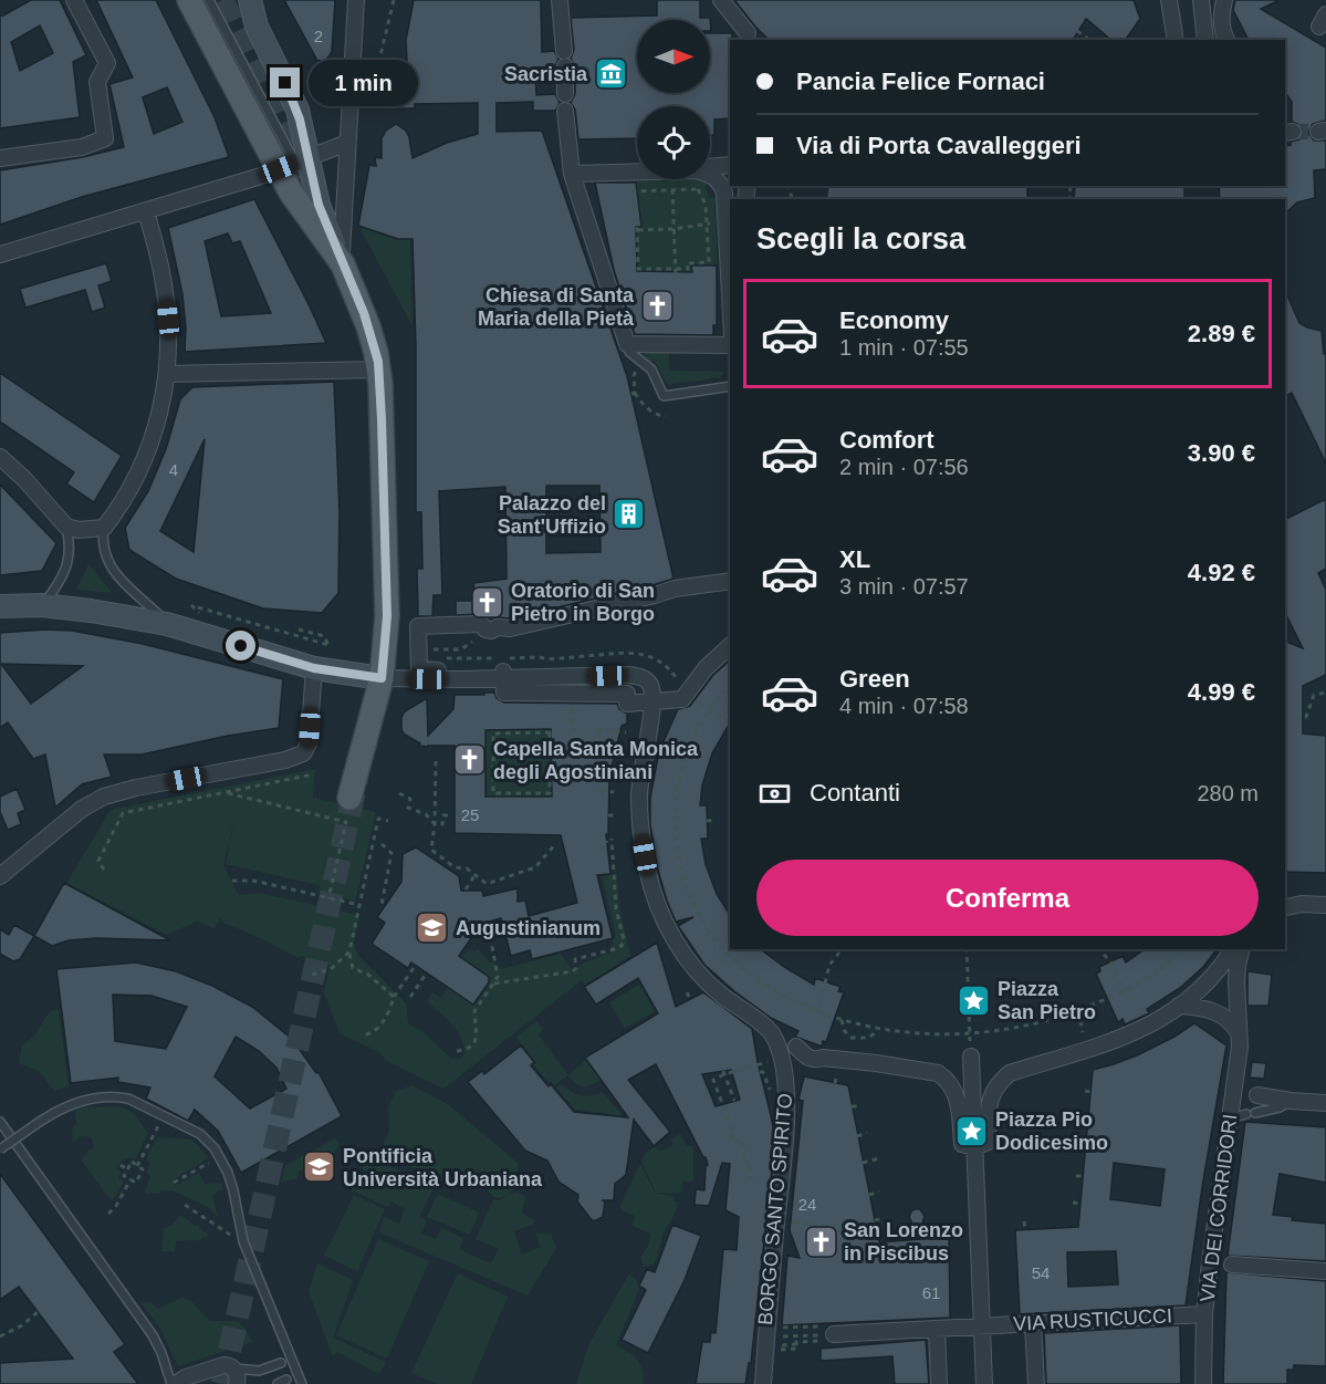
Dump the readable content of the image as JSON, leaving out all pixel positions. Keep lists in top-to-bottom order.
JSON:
{
  "streets": {
    "street": ["VIA DEI CORRIDORI", "BORGO SANTO SPIRITO", "VIA RUSTICUCCI"]
  },
  "crossings": [
    ["VIA DEI CORRIDORI", "VIA RUSTICUCCI"]
  ],
  "places": {
    "museum": ["Sacristia"],
    "church": [
      "Chiesa di Santa Maria della Pietà",
      "Oratorio di San Pietro in Borgo",
      "Capella Santa Monica degli Agostiniani",
      "San Lorenzo in Piscibus"
    ],
    "building": ["Palazzo del Sant'Uffizio"],
    "school or university": ["Augustinianum", "Pontificia Università Urbaniana"],
    "place": ["Piazza San Pietro", "Piazza Pio Dodicesimo"]
  },
  "house_numbers": [
    "2",
    "4",
    "25",
    "24",
    "54",
    "61"
  ],
  "north": "right",
  "page": {
    "banner": ["Pancia Felice Fornaci", "Via di Porta Cavalleggeri"],
    "bubble": "1 min",
    "heading": "Scegli la corsa",
    "list": [
      {
        "name": "Economy",
        "note": "1 min · 07:55",
        "value": "2.89 €"
      },
      {
        "name": "Comfort",
        "note": "2 min · 07:56",
        "value": "3.90 €"
      },
      {
        "name": "XL",
        "note": "3 min · 07:57",
        "value": "4.92 €"
      },
      {
        "name": "Green",
        "note": "4 min · 07:58",
        "value": "4.99 €"
      }
    ],
    "pay": ["Contanti", "280 m"],
    "buttons": "Conferma"
  }
}
